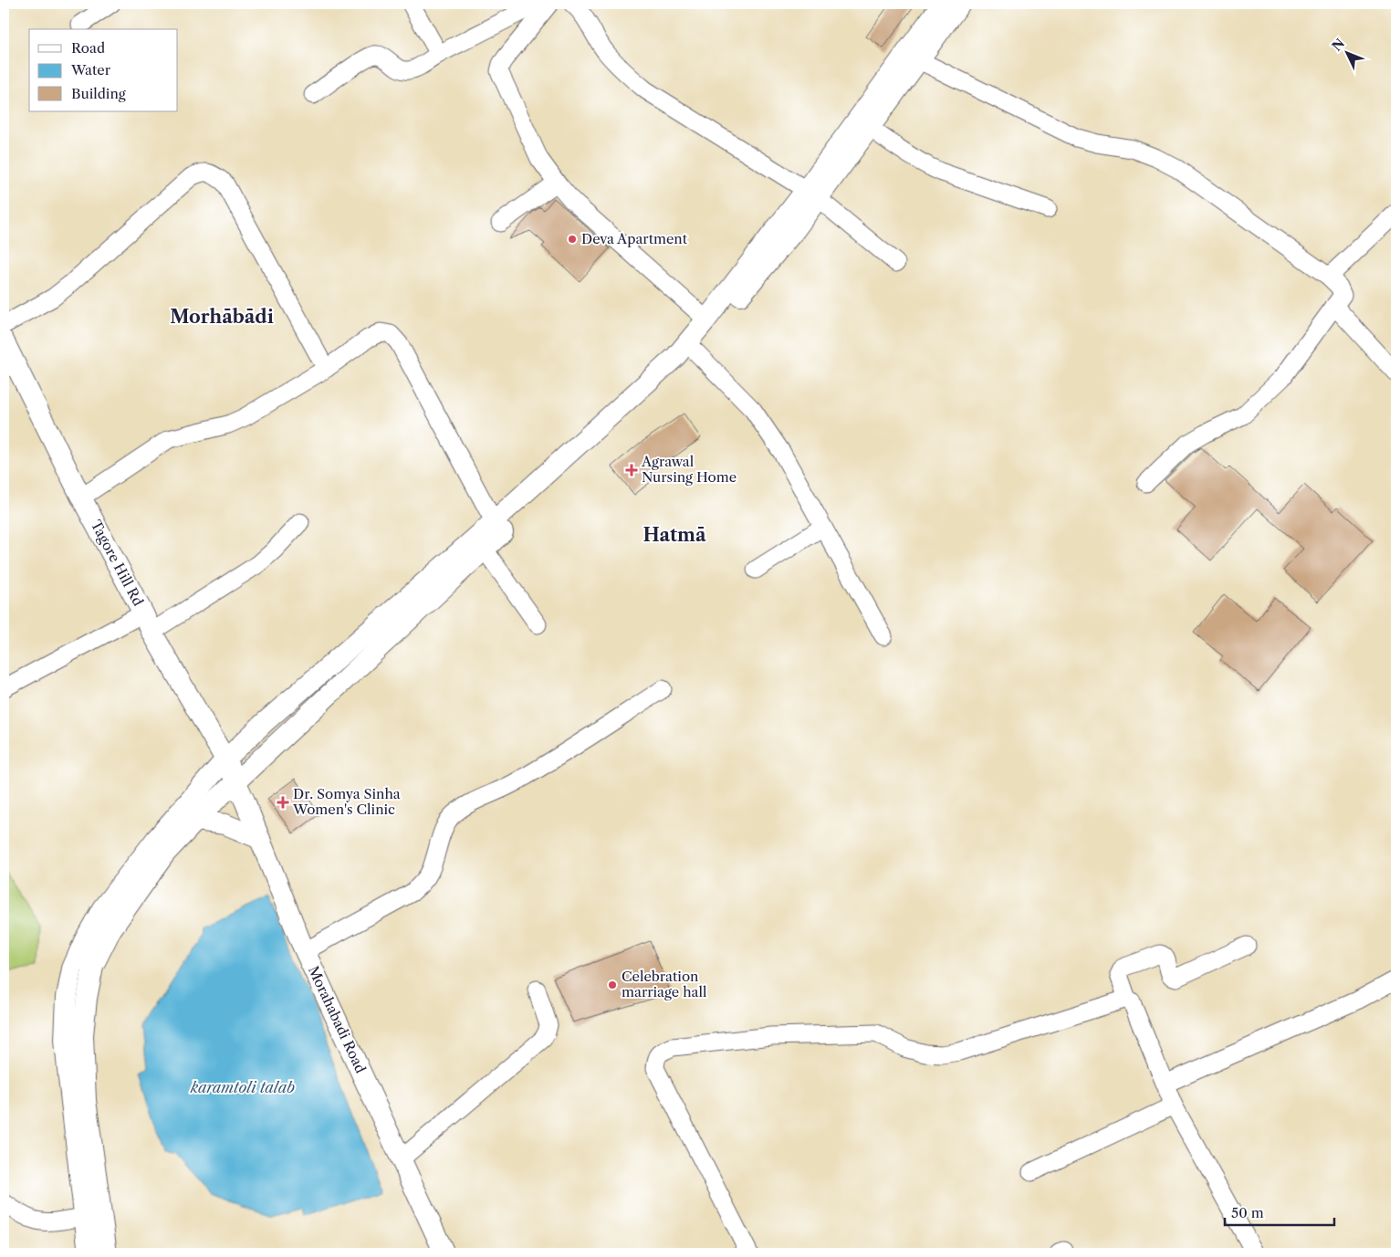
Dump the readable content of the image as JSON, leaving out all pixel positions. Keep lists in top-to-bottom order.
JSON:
{
  "streets": {
    "main road": ["Tagore Hill Rd", "Morahabadi Road"]
  },
  "crossings": [
    ["Tagore Hill Rd", "Morahabadi Road"]
  ],
  "districts": ["Morhābādi", "Hatmā"],
  "water": ["karamtoli talab"],
  "places": {
    "other": ["Deva Apartment", "Celebration marriage hall"],
    "health": ["Agrawal Nursing Home", "Dr. Somya Sinha Women's Clinic"]
  },
  "legend": ["Road", "Water", "Building"],
  "scale_bar": "50 m",
  "north": "top left"
}
